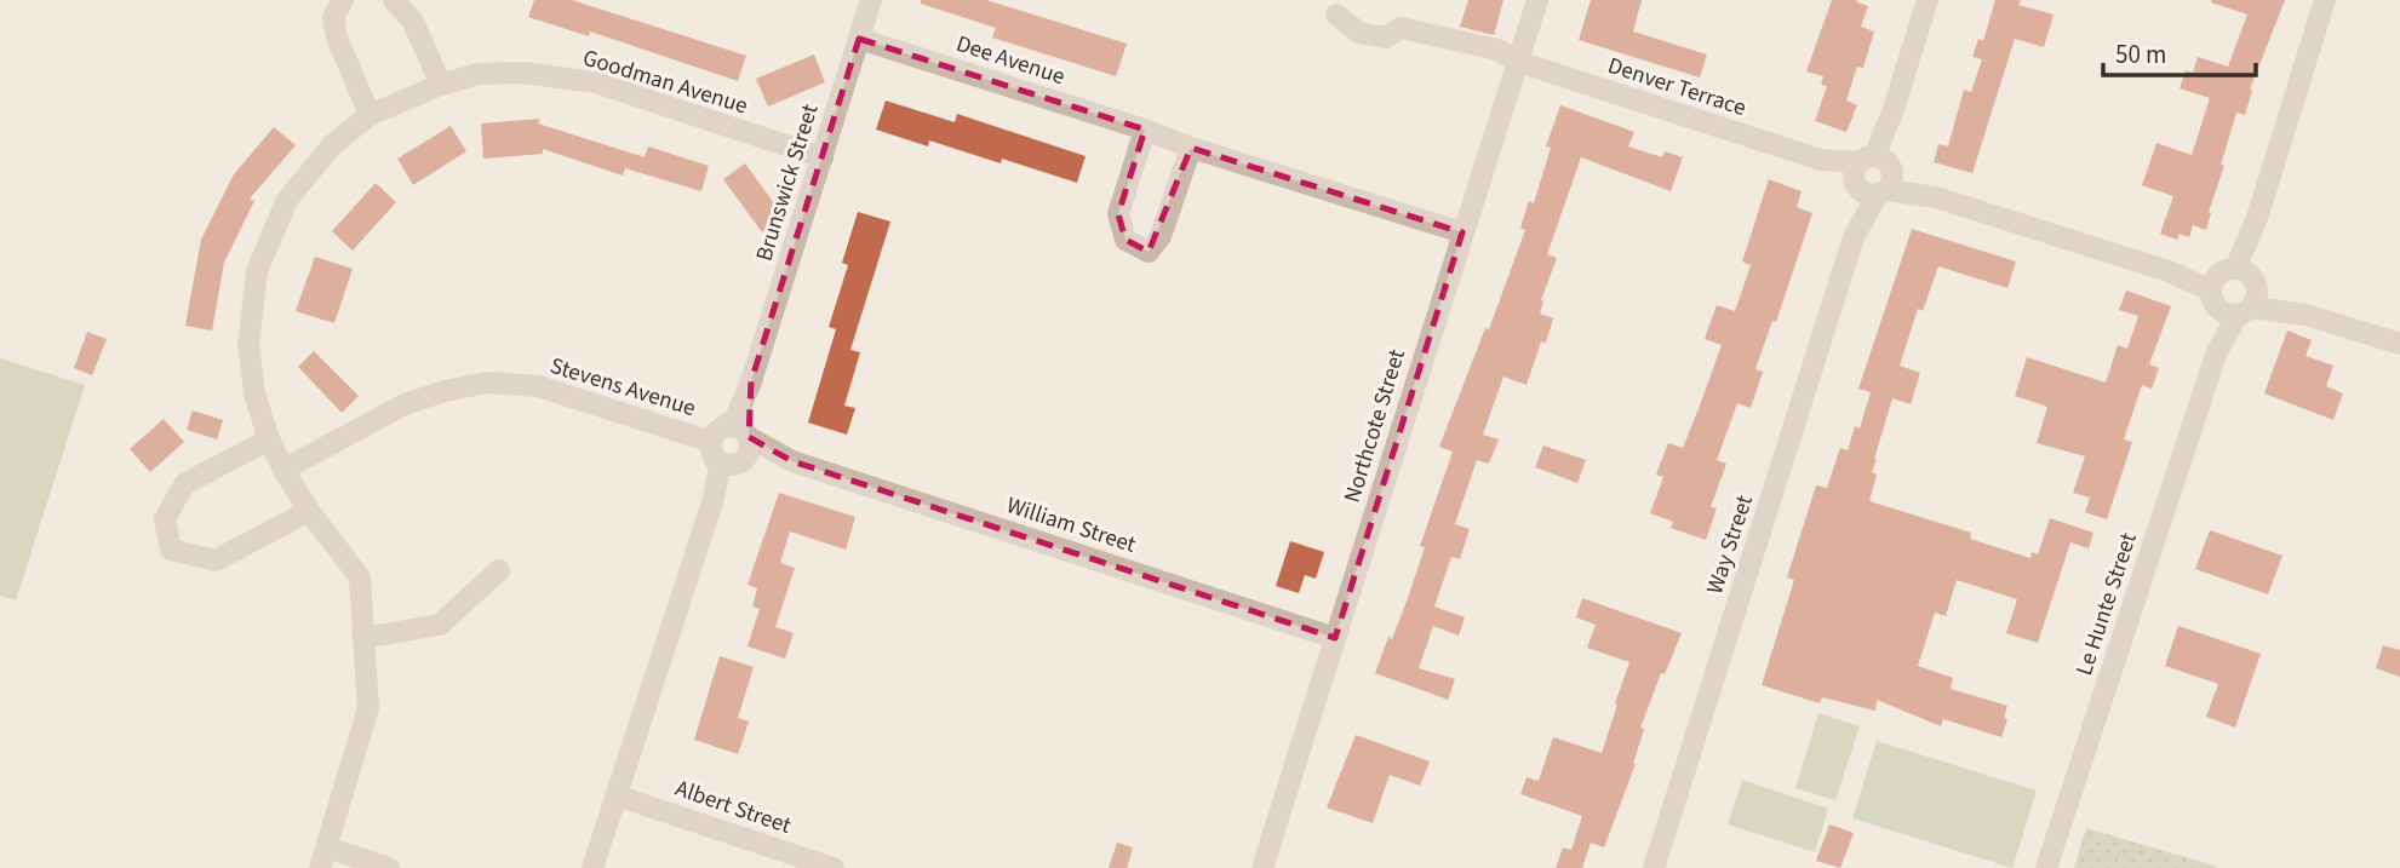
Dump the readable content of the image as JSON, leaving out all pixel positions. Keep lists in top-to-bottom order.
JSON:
{
  "streets": {
    "street": [
      "Dee Avenue",
      "Goodman Avenue",
      "Denver Terrace",
      "Brunswick Street",
      "Stevens Avenue",
      "Northcote Street",
      "William Street",
      "Way Street",
      "Le Hunte Street",
      "Albert Street"
    ]
  },
  "crossings": [
    ["Dee Avenue", "Brunswick Street"],
    ["Dee Avenue", "Northcote Street"],
    ["Goodman Avenue", "Brunswick Street"],
    ["Goodman Avenue", "Stevens Avenue"],
    ["Denver Terrace", "Northcote Street"],
    ["Denver Terrace", "Way Street"],
    ["Denver Terrace", "Le Hunte Street"],
    ["Brunswick Street", "Stevens Avenue"],
    ["Brunswick Street", "William Street"],
    ["Brunswick Street", "Albert Street"],
    ["Stevens Avenue", "William Street"],
    ["Northcote Street", "William Street"]
  ],
  "scale_bar": "50 m"
}
